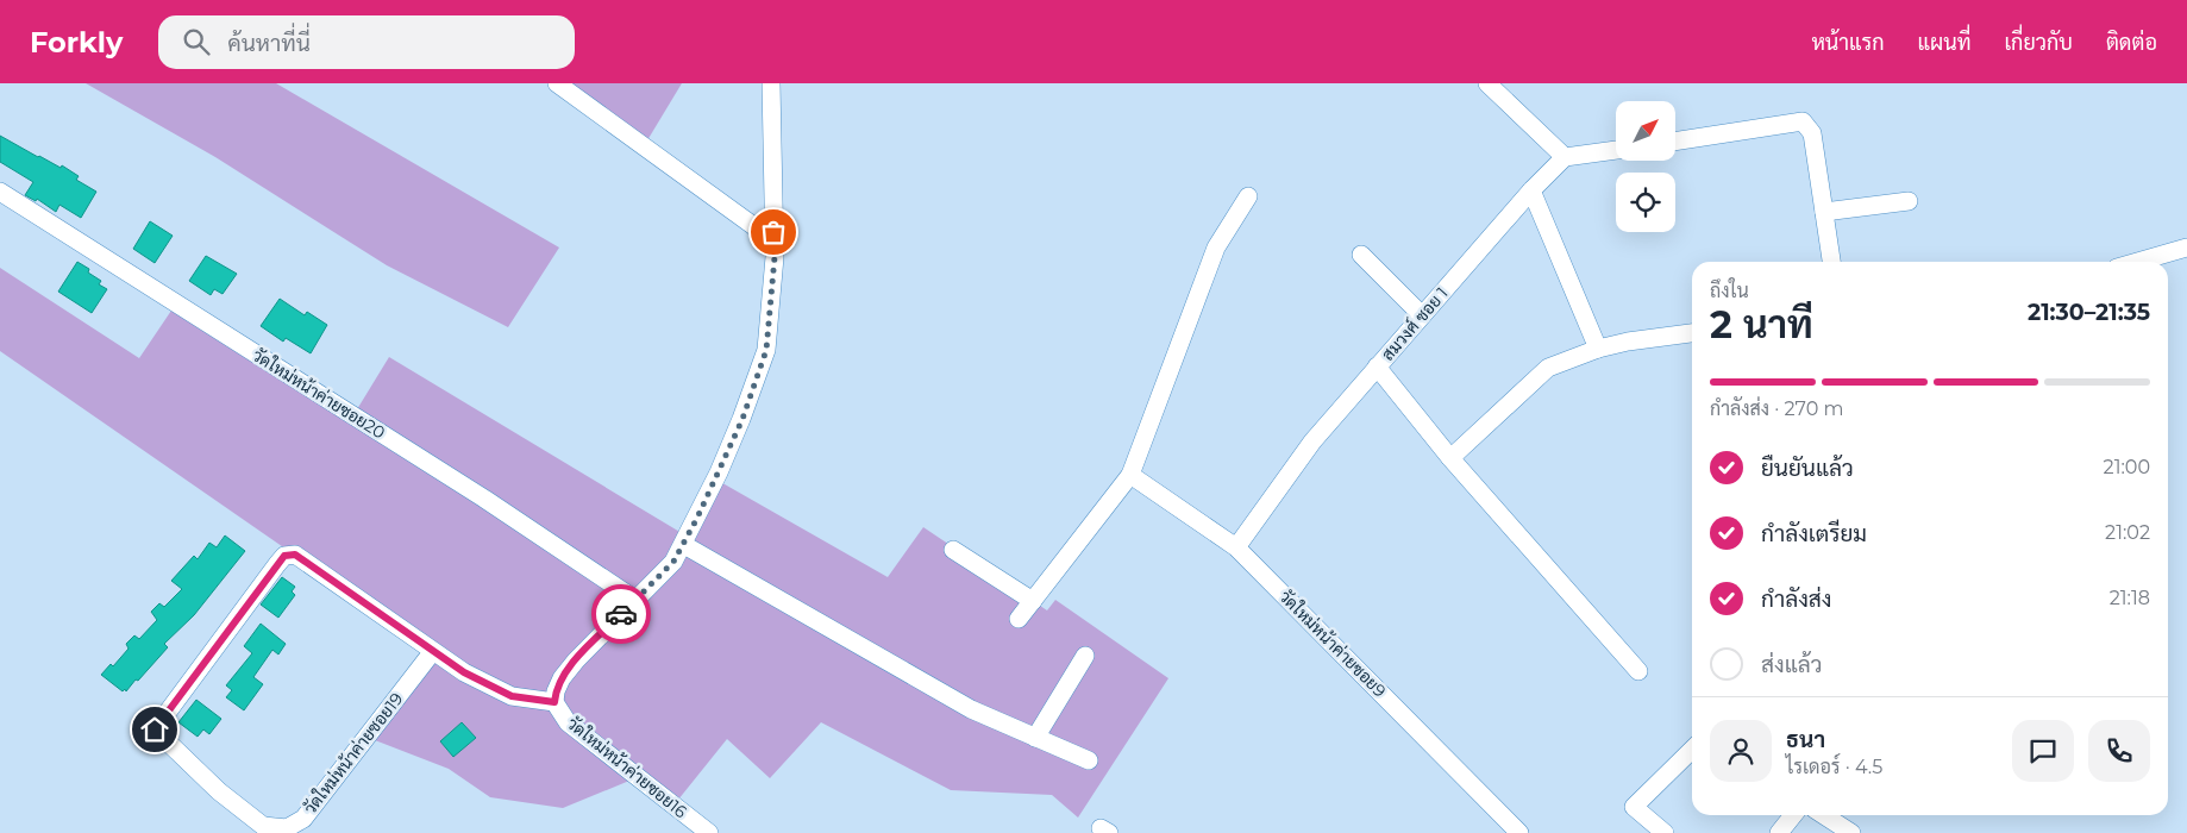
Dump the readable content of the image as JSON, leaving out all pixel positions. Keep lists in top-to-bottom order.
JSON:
{
  "streets": {
    "street": [
      "สมวงศ์ ซอย 1",
      "วัดใหม่หน้าค่ายซอย20",
      "วัดใหม่หน้าค่ายซอย9",
      "วัดใหม่หน้าค่ายซอย19",
      "วัดใหม่หน้าค่ายซอย16"
    ]
  },
  "crossings": [
    ["สมวงศ์ ซอย 1", "วัดใหม่หน้าค่ายซอย9"],
    ["วัดใหม่หน้าค่ายซอย20", "วัดใหม่หน้าค่ายซอย16"],
    ["วัดใหม่หน้าค่ายซอย19", "วัดใหม่หน้าค่ายซอย16"]
  ],
  "north": "top right",
  "page": {
    "header": "Forkly",
    "search": "ค้นหาที่นี่",
    "nav": [
      "หน้าแรก",
      "แผนที่",
      "เกี่ยวกับ",
      "ติดต่อ"
    ],
    "heading": ["2 นาที", "ถึงใน", "21:30–21:35"],
    "panel": ["ธนา", "ไรเดอร์ · 4.5"],
    "bar": "กำลังส่ง · 270 m",
    "list": [
      ["ยืนยันแล้ว", "21:00"],
      ["กำลังเตรียม", "21:02"],
      ["กำลังส่ง", "21:18"],
      "ส่งแล้ว"
    ]
  }
}
